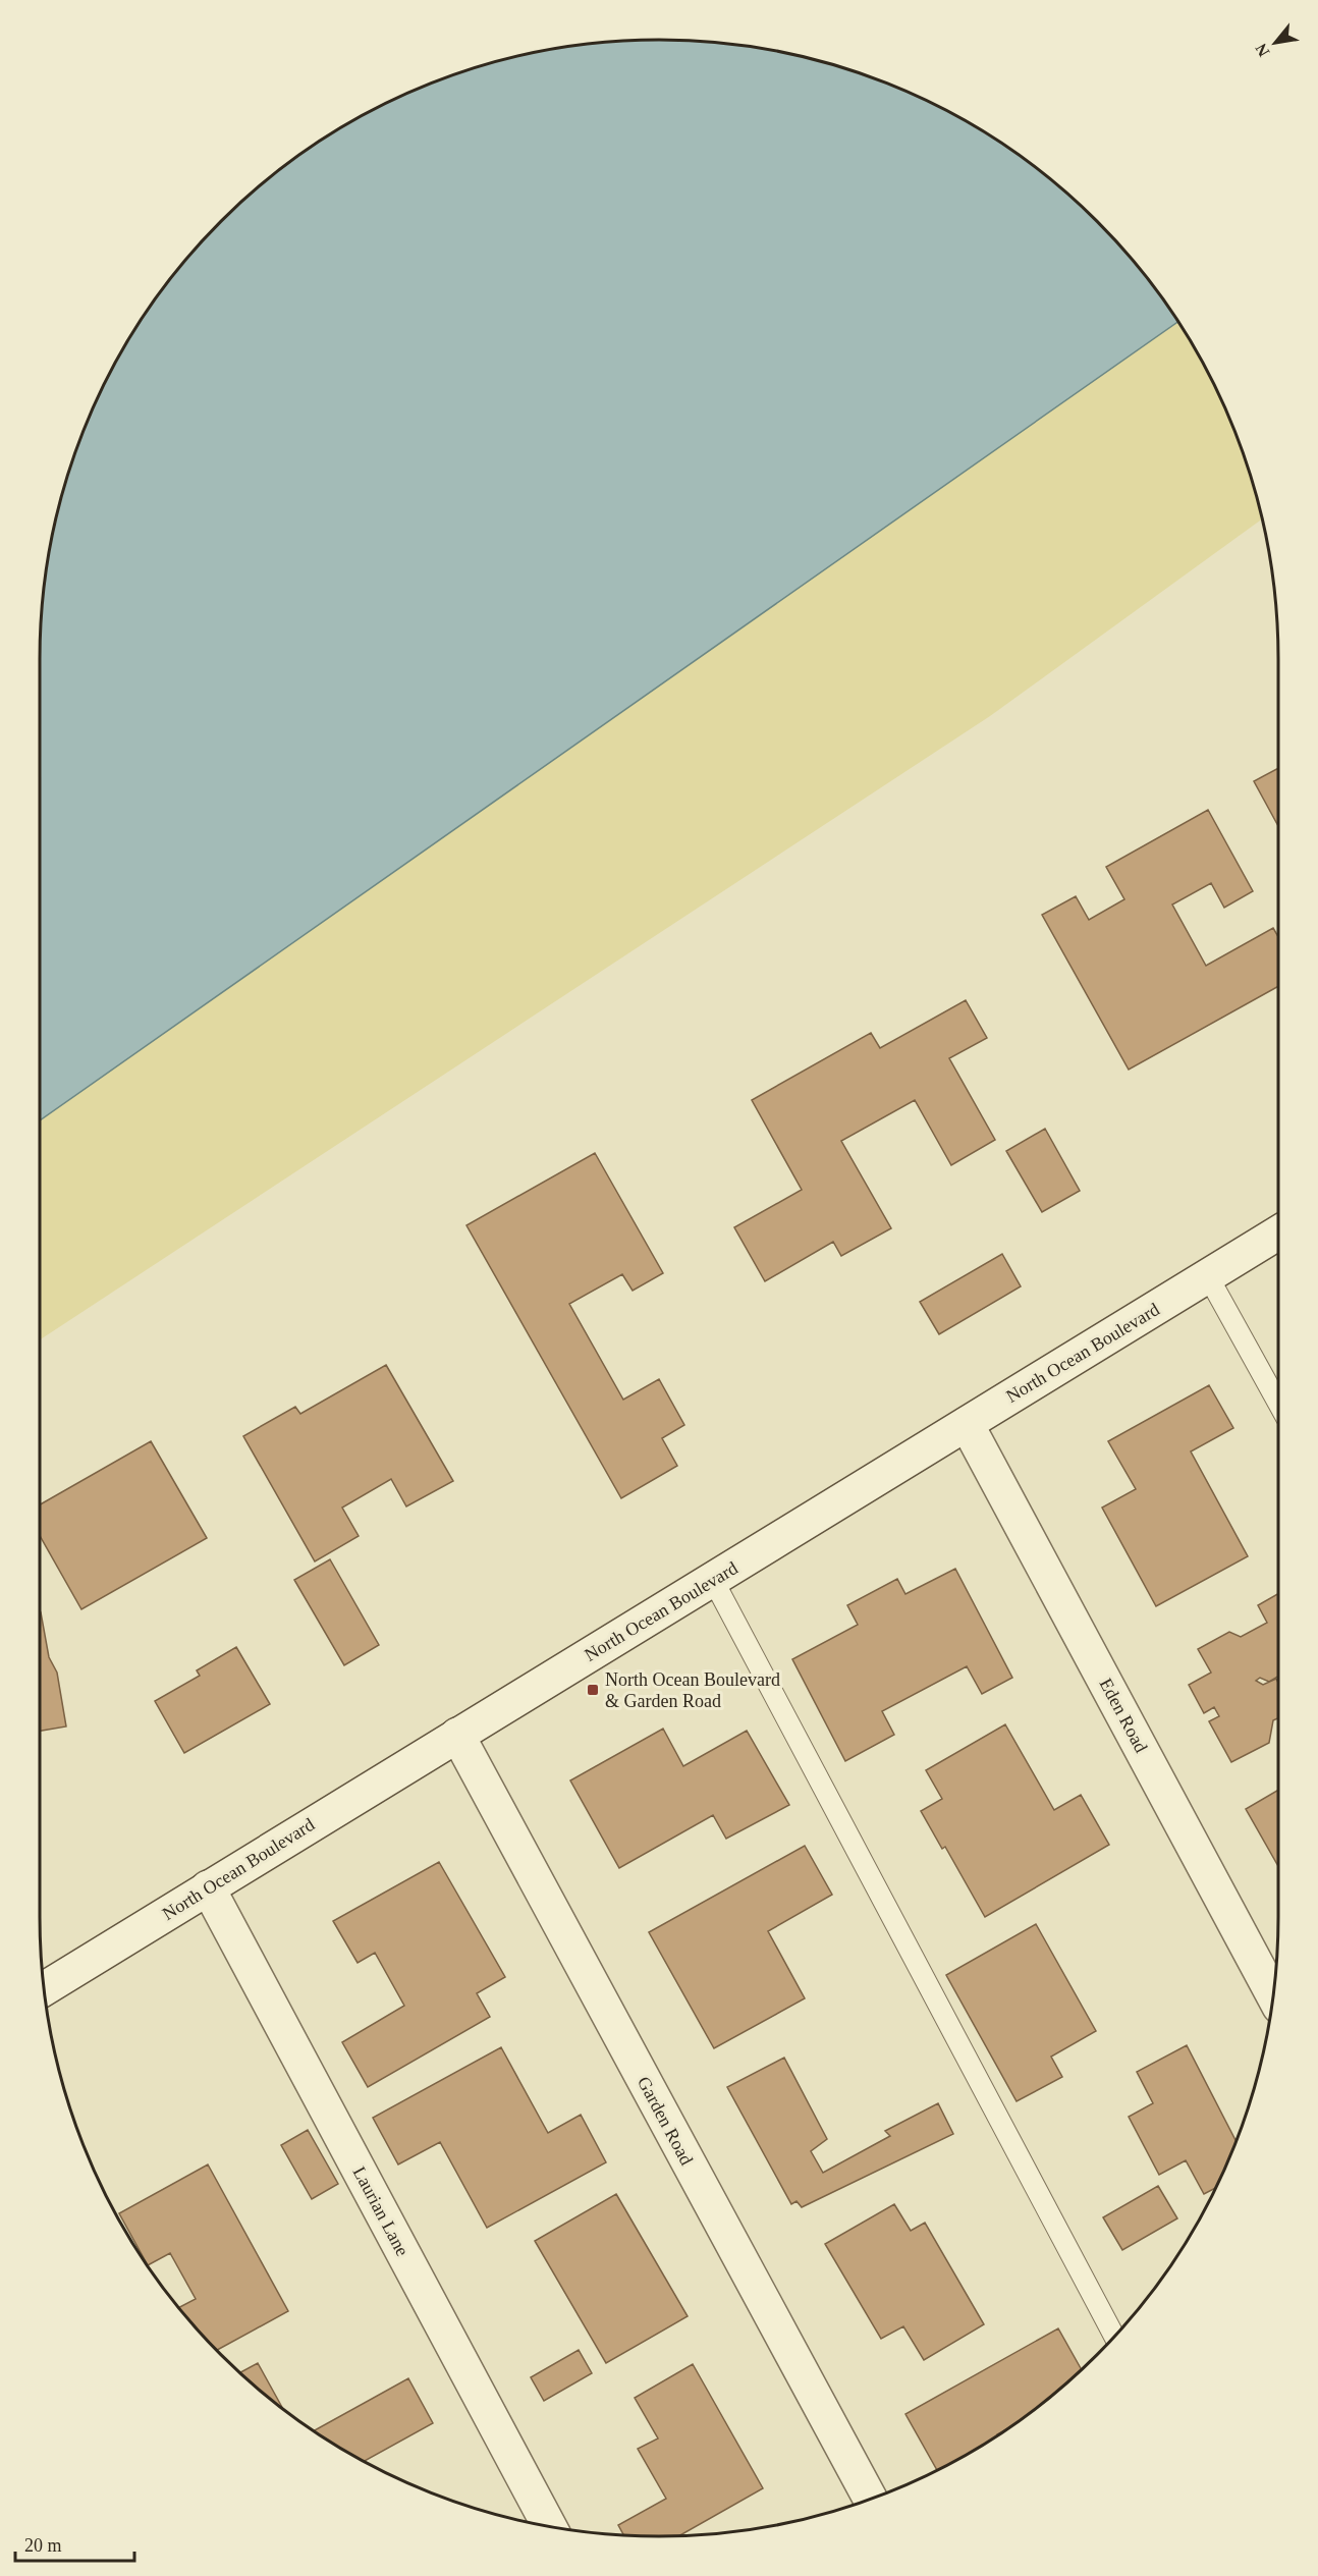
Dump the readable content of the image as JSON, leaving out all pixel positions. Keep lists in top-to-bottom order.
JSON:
{
  "streets": {
    "street": [
      "North Ocean Boulevard",
      "Eden Road",
      "Garden Road",
      "Laurian Lane"
    ]
  },
  "crossings": [
    ["North Ocean Boulevard", "Eden Road"],
    ["North Ocean Boulevard", "Garden Road"],
    ["North Ocean Boulevard", "Laurian Lane"]
  ],
  "places": {
    "transit": ["North Ocean Boulevard & Garden Road"]
  },
  "scale_bar": "20 m",
  "north": "bottom left"
}
